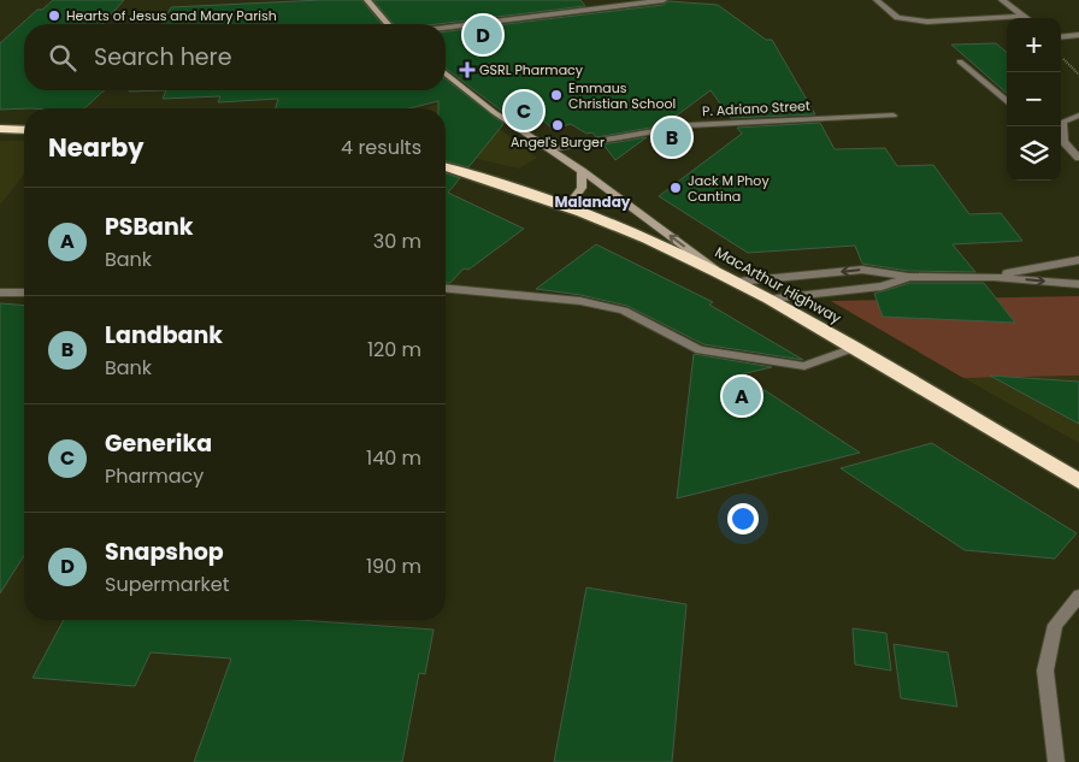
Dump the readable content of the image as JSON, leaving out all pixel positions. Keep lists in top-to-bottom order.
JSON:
{
  "streets": {
    "highway": ["MacArthur Highway"],
    "street": ["P. Adriano Street"]
  },
  "districts": ["Malanday"],
  "places": {
    "other": [
      "Hearts of Jesus and Mary Parish",
      "Emmaus Christian School",
      "Angel's Burger",
      "Jack M Phoy Cantina"
    ],
    "health": ["GSRL Pharmacy"]
  },
  "page": {
    "pins": [
      "D",
      "C",
      "B",
      "A"
    ],
    "map_buttons": ["+", "−"],
    "search": "Search here",
    "heading": ["Nearby", "4 results"],
    "list": [
      {
        "mark": "A",
        "name": "PSBank",
        "note": "Bank",
        "value": "30 m"
      },
      {
        "mark": "B",
        "name": "Landbank",
        "note": "Bank",
        "value": "120 m"
      },
      {
        "mark": "C",
        "name": "Generika",
        "note": "Pharmacy",
        "value": "140 m"
      },
      {
        "mark": "D",
        "name": "Snapshop",
        "note": "Supermarket",
        "value": "190 m"
      }
    ]
  }
}
